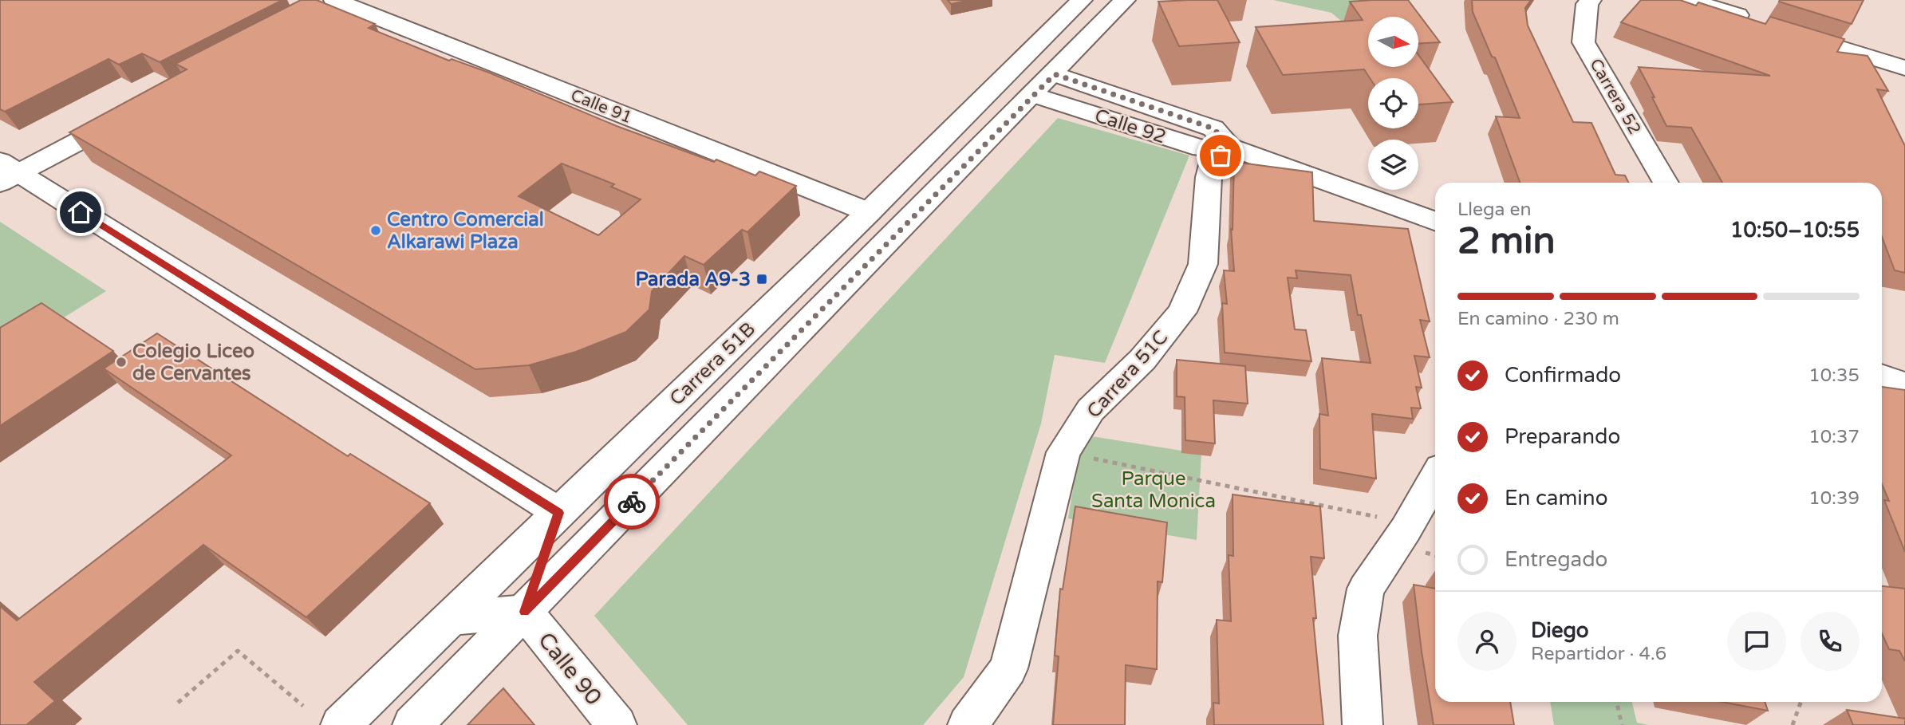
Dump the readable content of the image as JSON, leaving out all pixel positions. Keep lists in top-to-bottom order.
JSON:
{
  "streets": {
    "street": [
      "Carrera 52",
      "Calle 91",
      "Calle 92",
      "Carrera 51B",
      "Carrera 51C",
      "Calle 90"
    ]
  },
  "crossings": [
    ["Calle 91", "Carrera 51B"],
    ["Calle 92", "Carrera 51B"],
    ["Calle 92", "Carrera 51C"],
    ["Carrera 51B", "Calle 90"]
  ],
  "parks": ["Parque Santa Monica"],
  "places": {
    "other": ["Centro Comercial Alkarawi Plaza", "Colegio Liceo de Cervantes"],
    "transit": ["Parada A9-3"]
  },
  "north": "right",
  "page": {
    "heading": ["2 min", "Llega en", "10:50–10:55"],
    "panel": ["Diego", "Repartidor · 4.6"],
    "bar": "En camino · 230 m",
    "list": [
      ["Confirmado", "10:35"],
      ["Preparando", "10:37"],
      ["En camino", "10:39"],
      "Entregado"
    ]
  }
}
